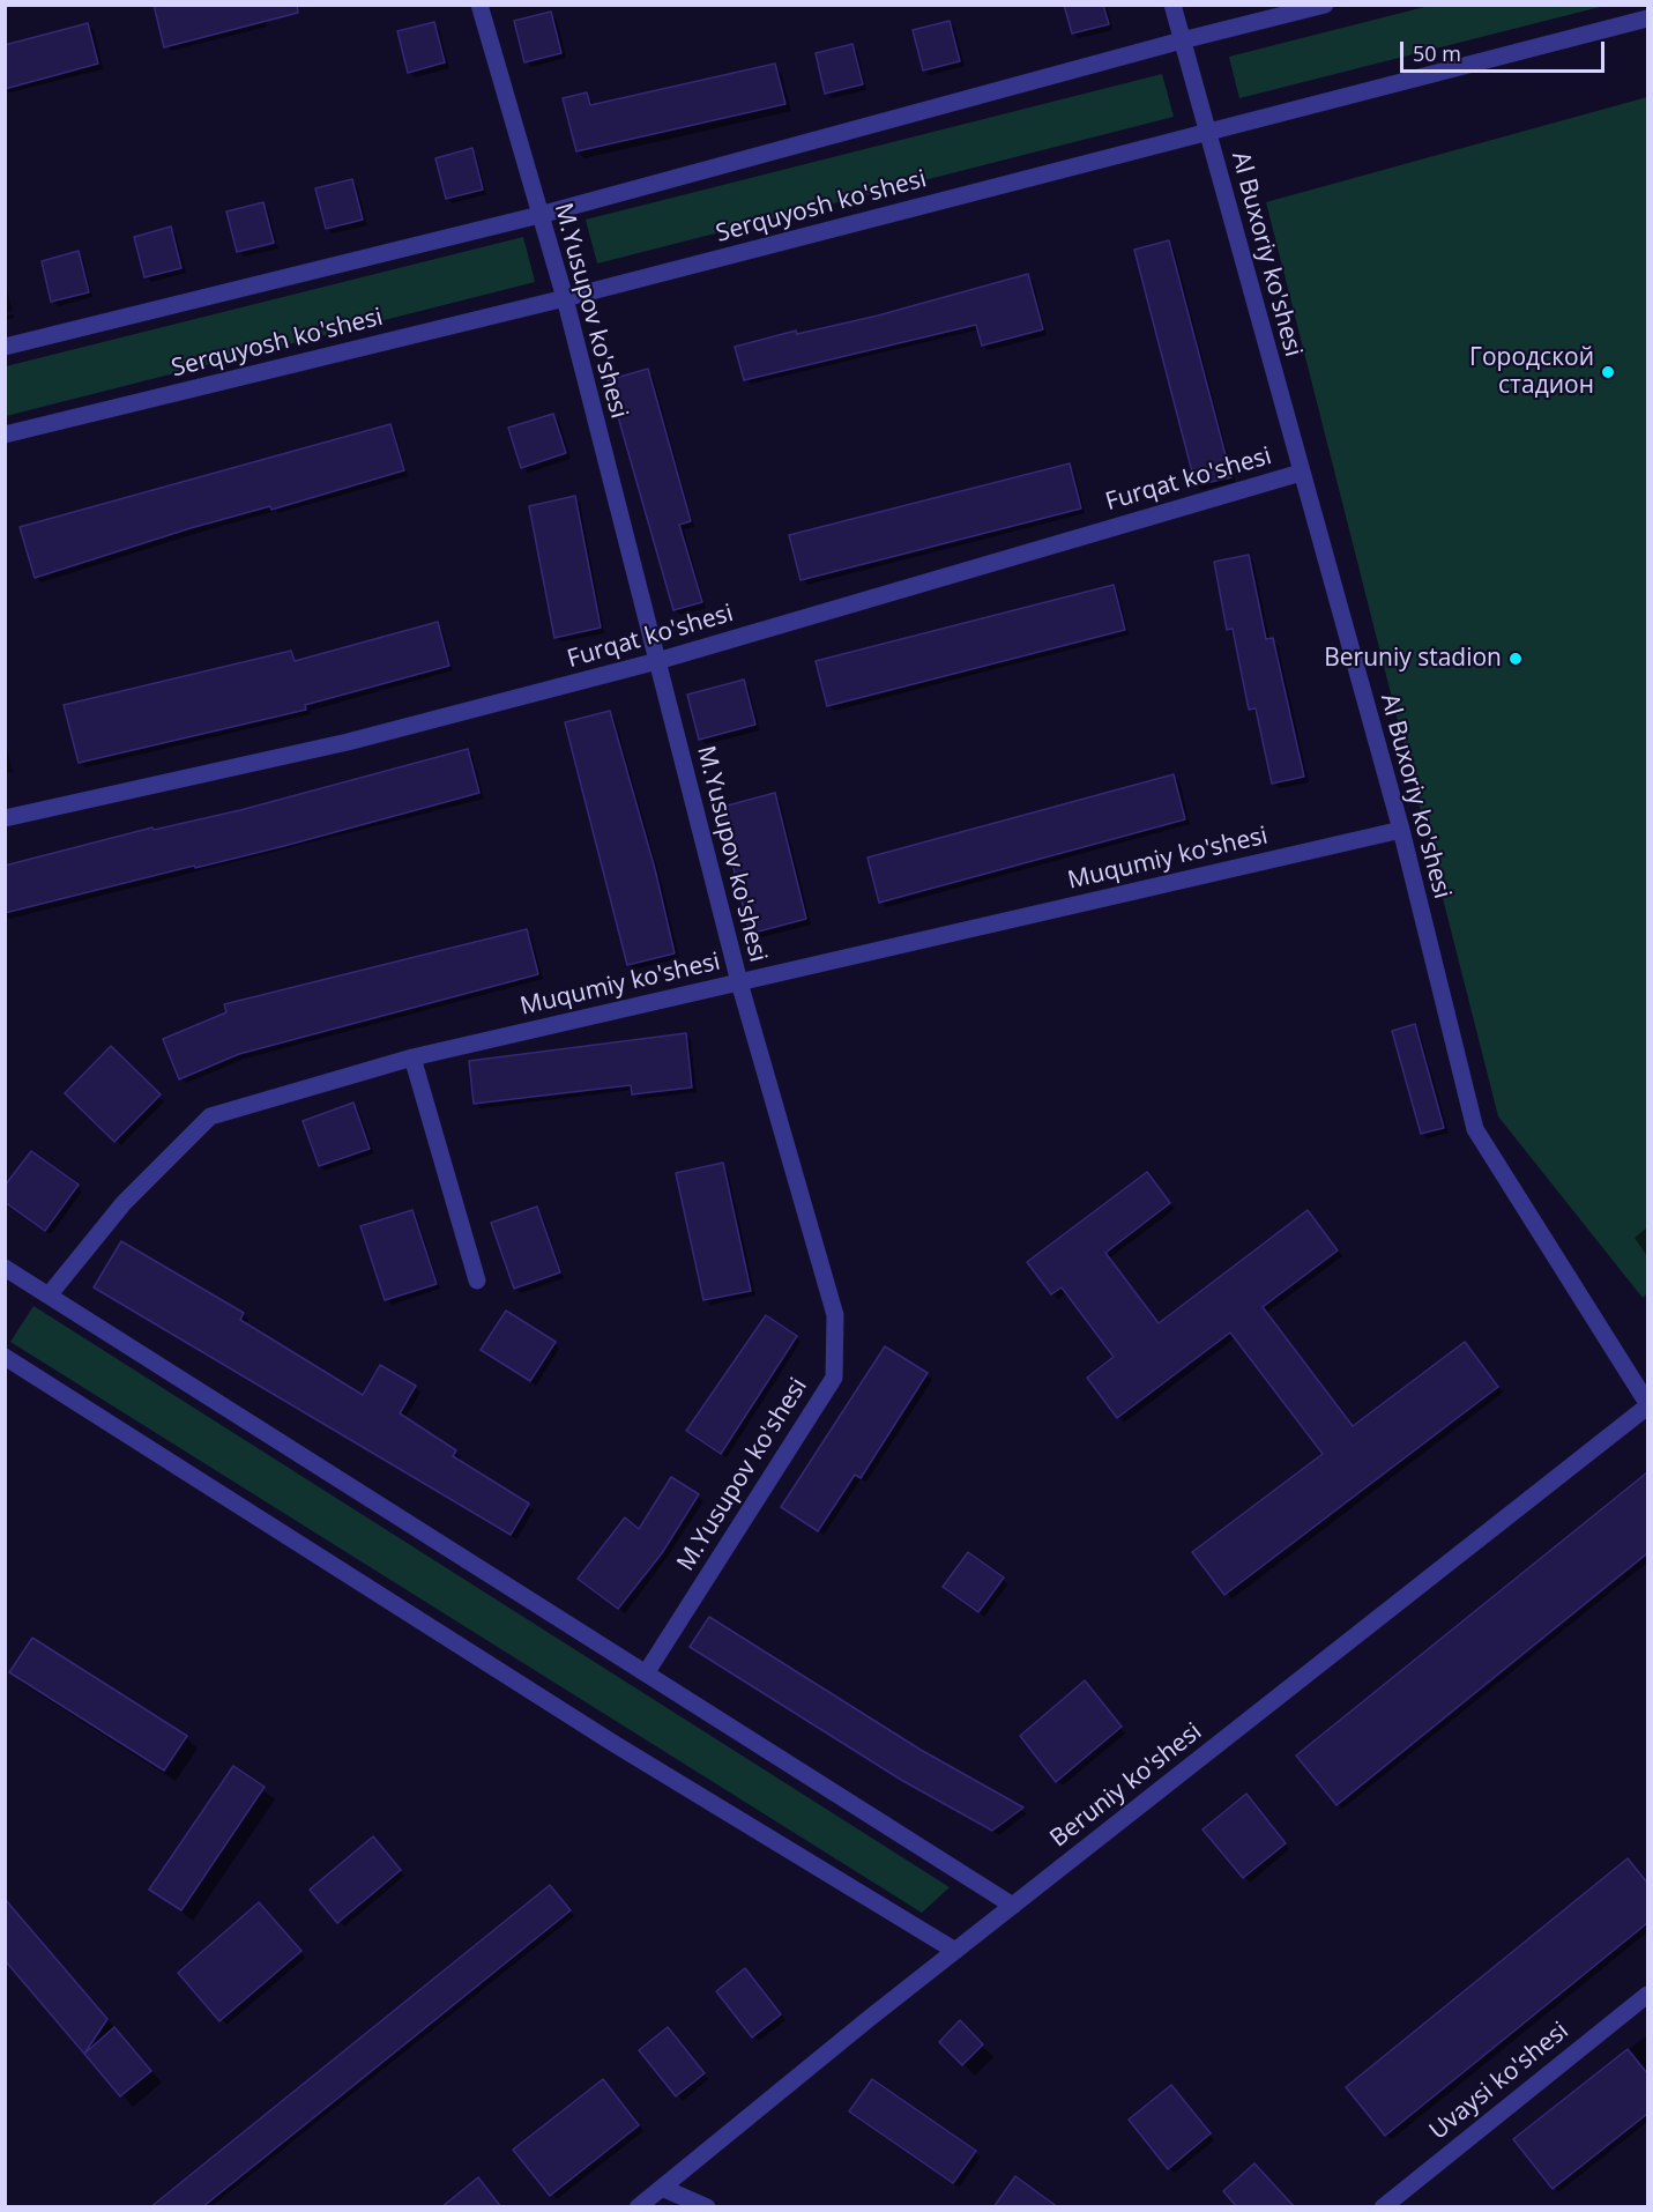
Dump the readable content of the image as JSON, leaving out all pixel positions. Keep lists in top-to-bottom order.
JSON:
{
  "streets": {
    "street": [
      "Serquyosh ko'shesi",
      "Al Buxoriy ko'shesi",
      "M.Yusupov ko'shesi",
      "Furqat ko'shesi",
      "Muqumiy ko'shesi",
      "Beruniy ko'shesi",
      "Uvaysi ko'shesi"
    ]
  },
  "crossings": [
    ["Serquyosh ko'shesi", "Al Buxoriy ko'shesi"],
    ["Serquyosh ko'shesi", "M.Yusupov ko'shesi"],
    ["Al Buxoriy ko'shesi", "Furqat ko'shesi"],
    ["Al Buxoriy ko'shesi", "Muqumiy ko'shesi"],
    ["Al Buxoriy ko'shesi", "Beruniy ko'shesi"],
    ["M.Yusupov ko'shesi", "Furqat ko'shesi"],
    ["M.Yusupov ko'shesi", "Muqumiy ko'shesi"]
  ],
  "places": ["Городской стадион", "Beruniy stadion"],
  "scale_bar": "50 m"
}
